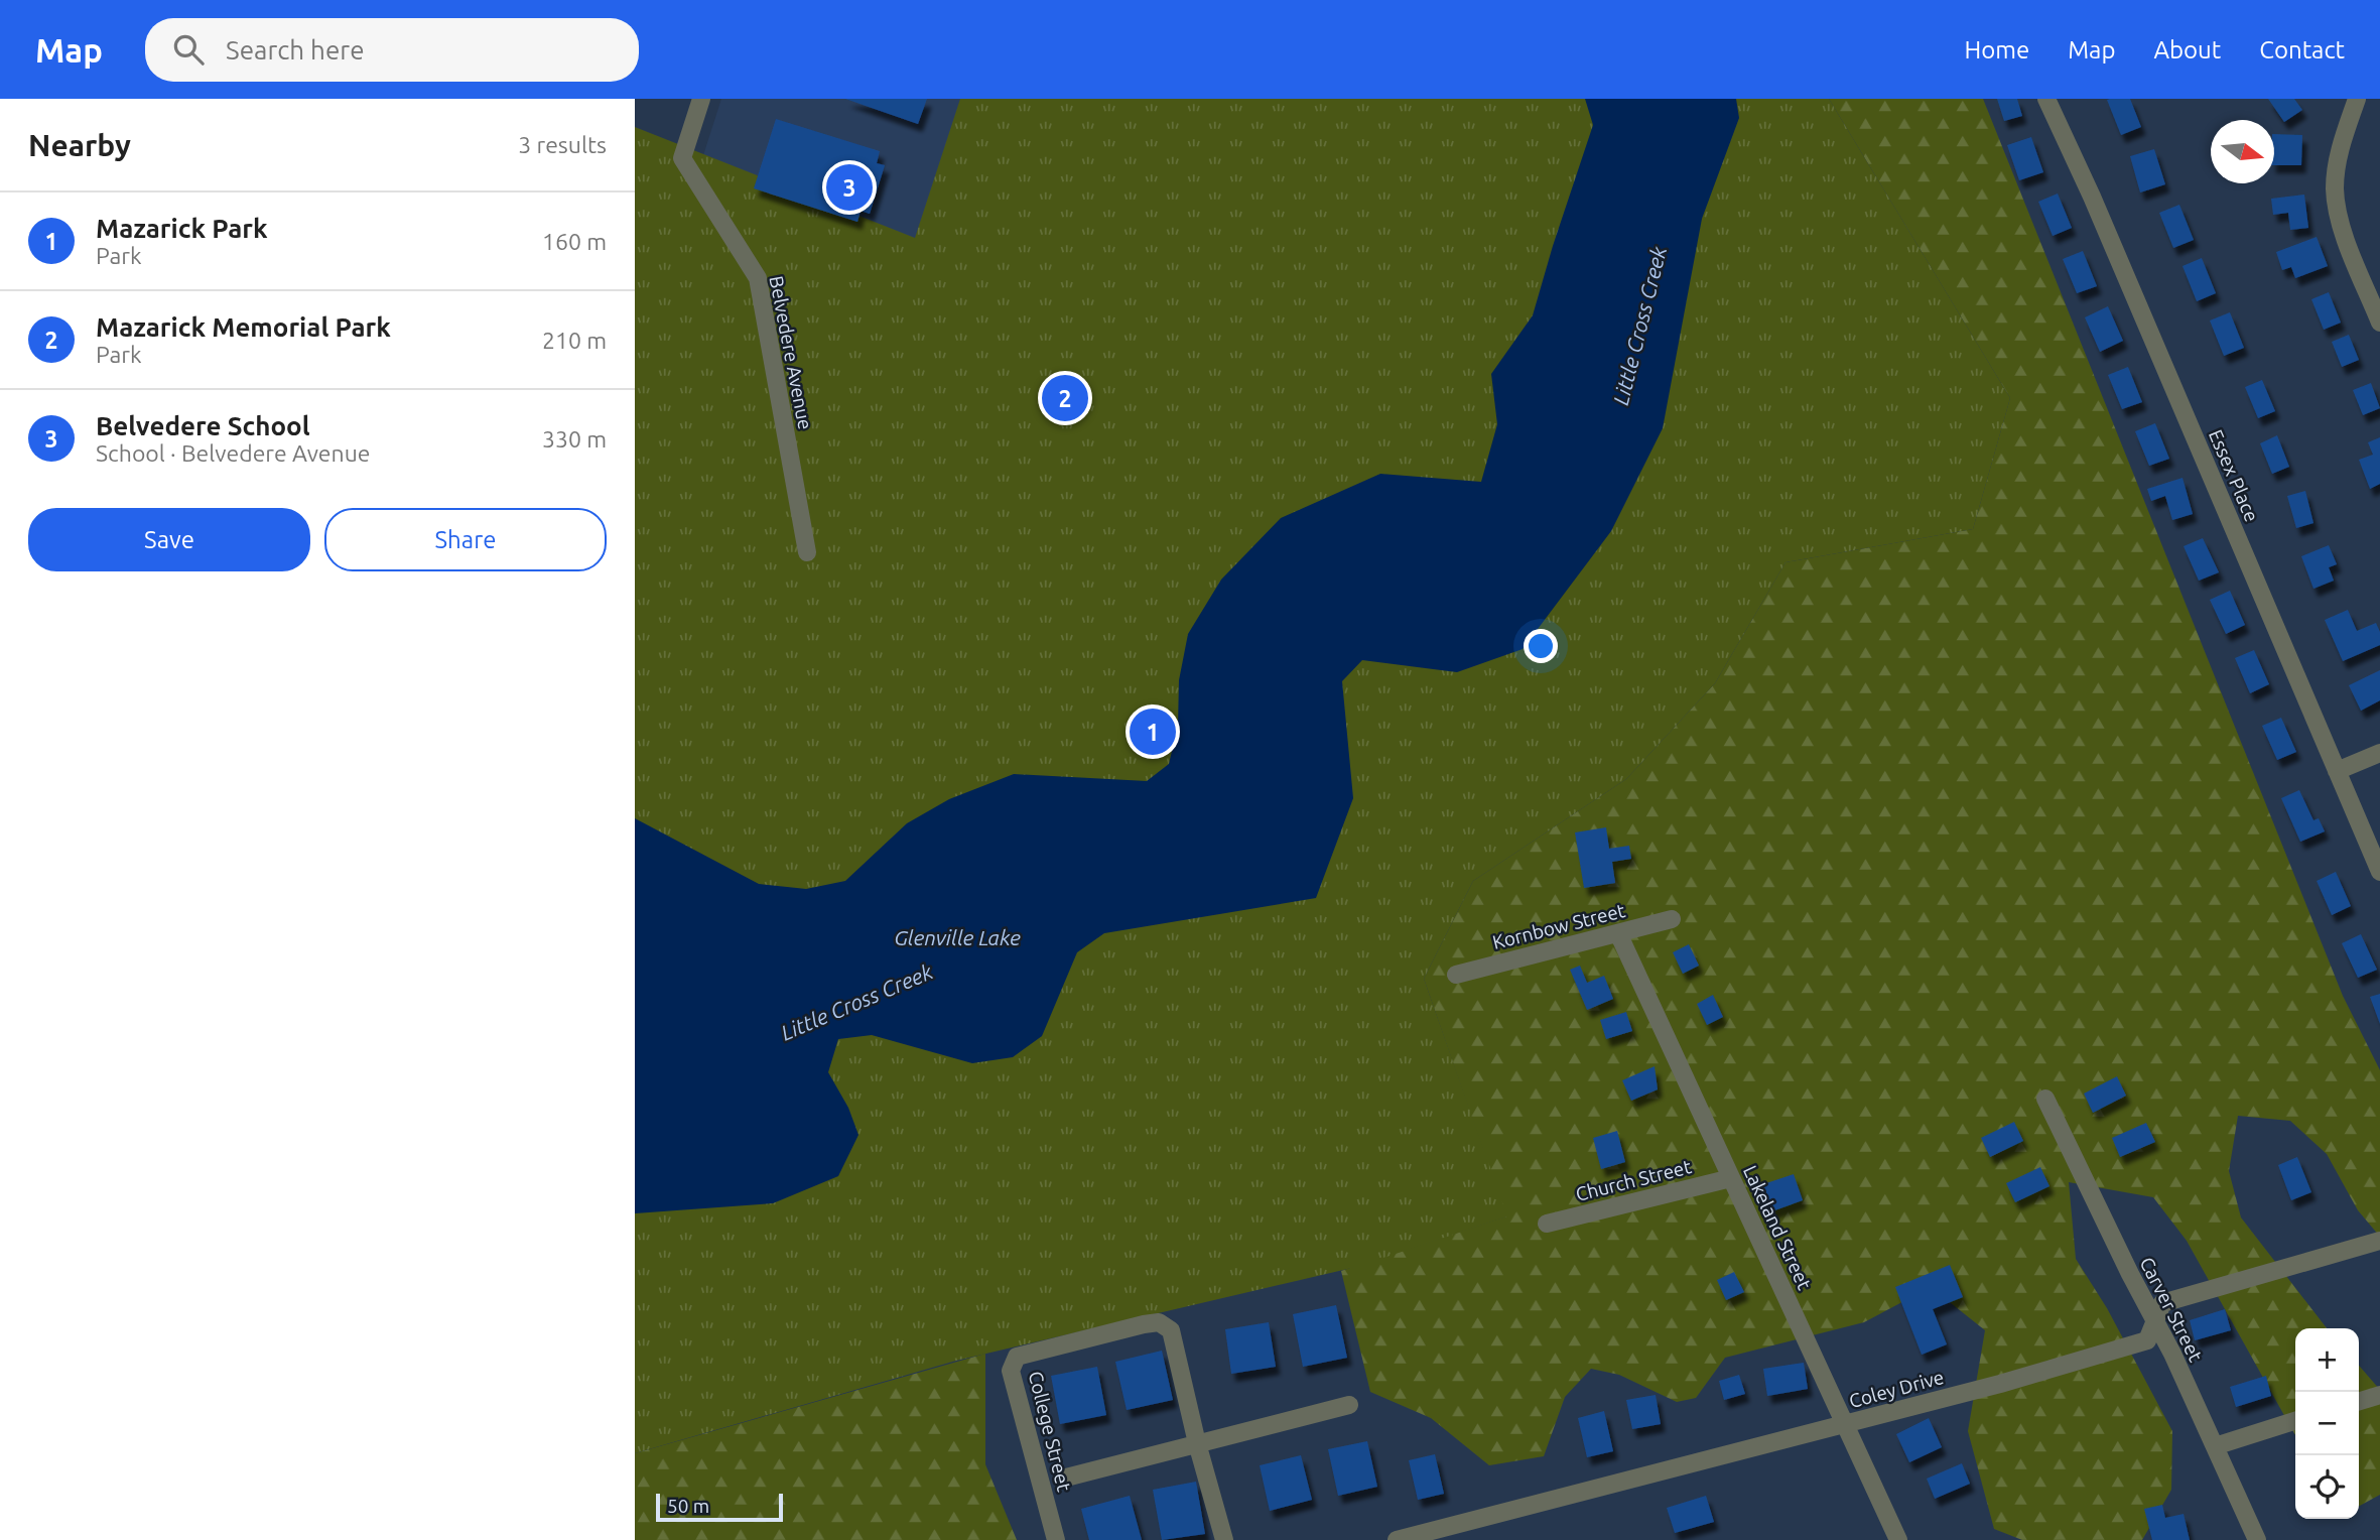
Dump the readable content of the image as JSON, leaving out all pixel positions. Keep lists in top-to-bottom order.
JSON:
{
  "streets": {
    "street": [
      "Belvedere Avenue",
      "Essex Place",
      "Kornbow Street",
      "Church Street",
      "Lakeland Street",
      "Carver Street",
      "Coley Drive",
      "College Street"
    ]
  },
  "crossings": [
    ["Kornbow Street", "Lakeland Street"],
    ["Church Street", "Lakeland Street"],
    ["Lakeland Street", "Coley Drive"],
    ["Carver Street", "Coley Drive"]
  ],
  "water": ["Little Cross Creek", "Glenville Lake"],
  "scale_bar": "50 m",
  "north": "right",
  "page": {
    "header": "Map",
    "search": "Search here",
    "nav": [
      "Home",
      "Map",
      "About",
      "Contact"
    ],
    "heading": ["Nearby", "3 results"],
    "pins": ["3", "2", "1"],
    "list": [
      {
        "mark": "1",
        "name": "Mazarick Park",
        "note": "Park",
        "value": "160 m"
      },
      {
        "mark": "2",
        "name": "Mazarick Memorial Park",
        "note": "Park",
        "value": "210 m"
      },
      {
        "mark": "3",
        "name": "Belvedere School",
        "note": "School · Belvedere Avenue",
        "value": "330 m"
      }
    ],
    "buttons": ["Save", "Share"],
    "map_buttons": ["+", "−"],
    "scale": "50 m"
  }
}
